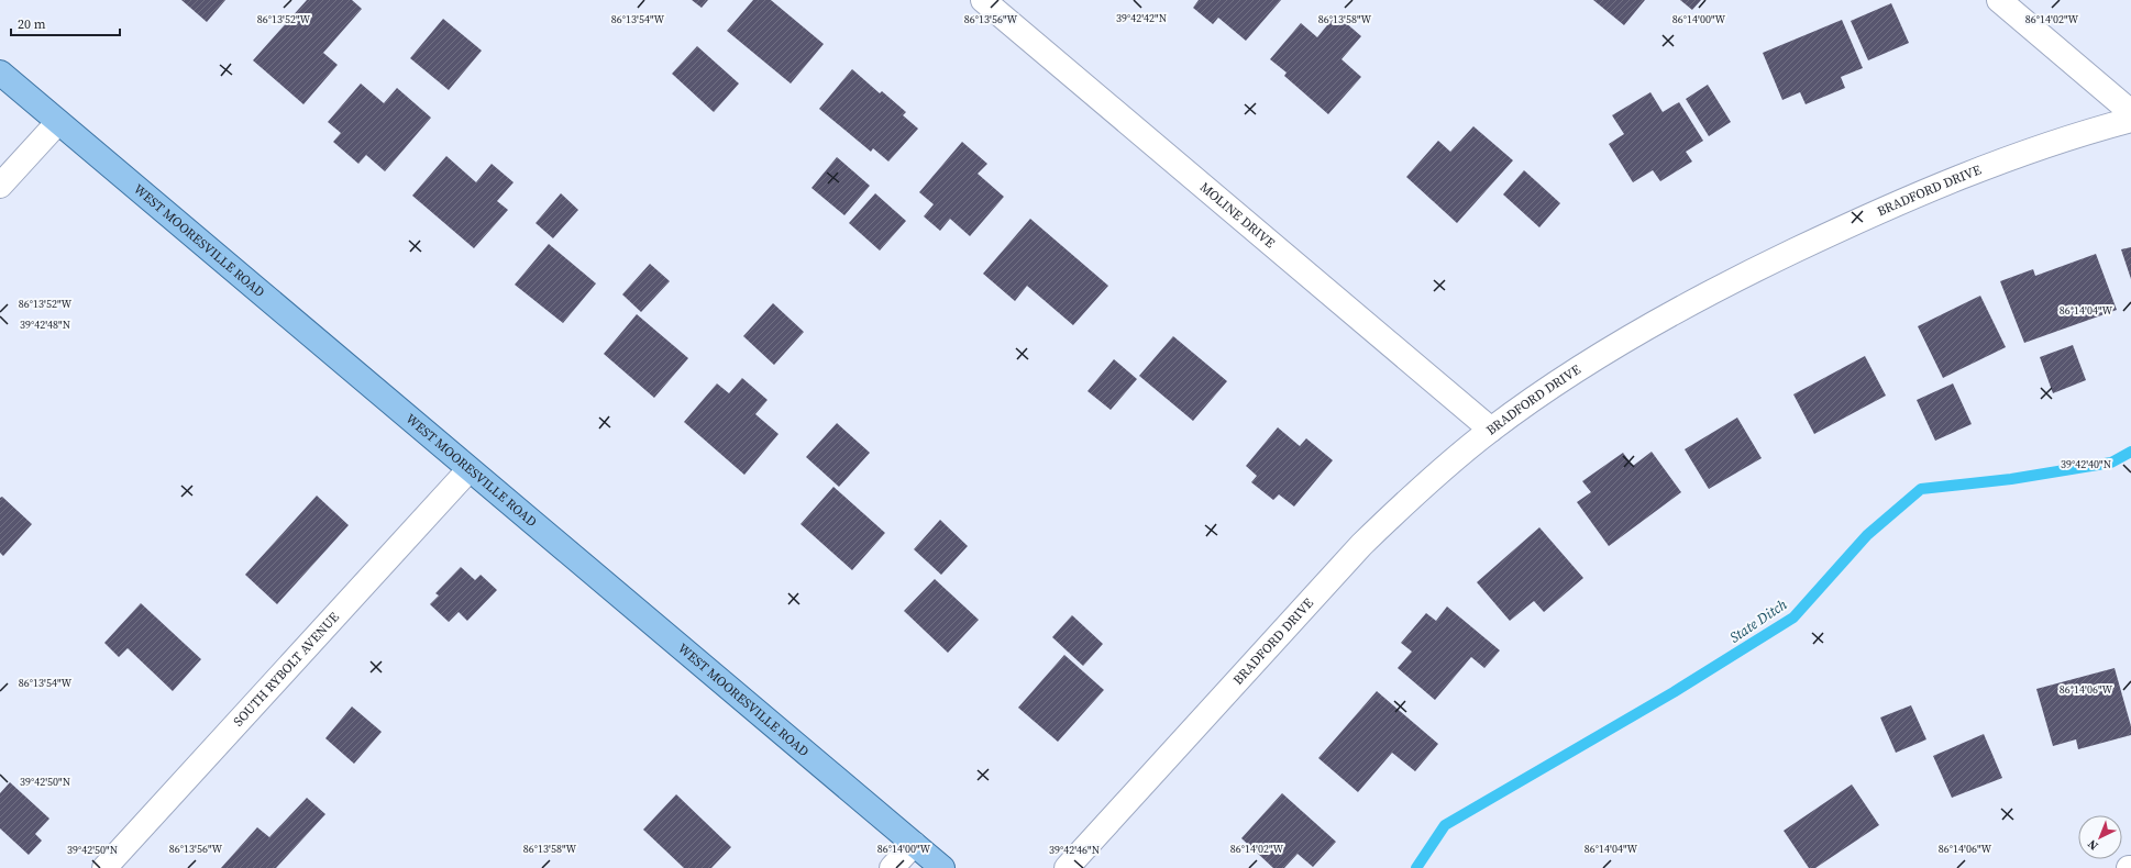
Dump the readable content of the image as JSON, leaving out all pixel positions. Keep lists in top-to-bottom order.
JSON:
{
  "streets": {
    "main road": ["WEST MOORESVILLE ROAD"],
    "street": ["BRADFORD DRIVE", "MOLINE DRIVE", "SOUTH RYBOLT AVENUE"]
  },
  "crossings": [
    ["BRADFORD DRIVE", "MOLINE DRIVE"],
    ["WEST MOORESVILLE ROAD", "SOUTH RYBOLT AVENUE"]
  ],
  "water": ["State Ditch"],
  "scale_bar": "20 m",
  "north": "bottom left",
  "coordinates": [
    "39°42'42\"N",
    "86°13'52\"W",
    "86°13'56\"W",
    "86°13'54\"W",
    "86°13'58\"W",
    "86°14'00\"W",
    "86°14'02\"W",
    "86°14'04\"W",
    "39°42'48\"N",
    "39°42'40\"N",
    "86°14'06\"W",
    "39°42'50\"N",
    "39°42'46\"N"
  ]
}
